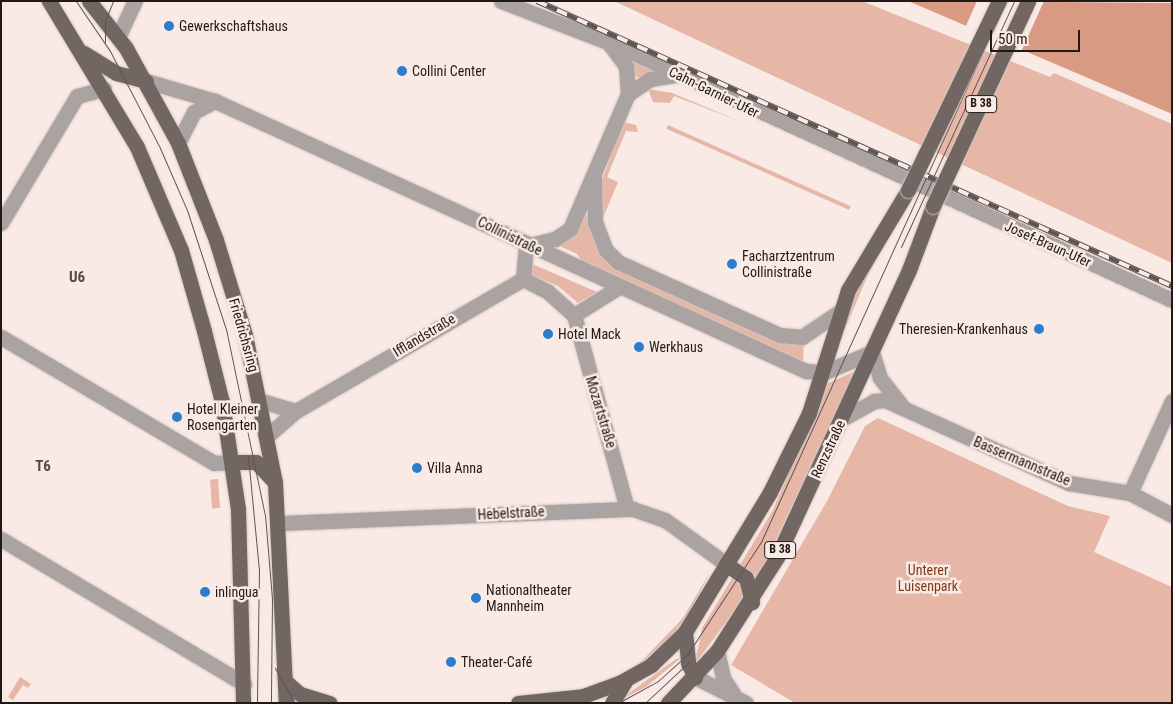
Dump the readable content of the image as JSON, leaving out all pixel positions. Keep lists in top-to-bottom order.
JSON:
{
  "streets": {
    "main road": ["B 38", "Friedrichsring", "Renzstraße"],
    "street": [
      "Cahn-Garnier-Ufer",
      "Collinistraße",
      "Josef-Braun-Ufer",
      "Ifflandstraße",
      "Mozartstraße",
      "Bassermannstraße",
      "Hebelstraße"
    ]
  },
  "crossings": [
    ["Cahn-Garnier-Ufer", "Josef-Braun-Ufer"],
    ["B 38", "Collinistraße"],
    ["B 38", "Renzstraße"],
    ["B 38", "Hebelstraße"],
    ["Collinistraße", "Friedrichsring"],
    ["Friedrichsring", "Ifflandstraße"],
    ["Friedrichsring", "Hebelstraße"],
    ["Mozartstraße", "Hebelstraße"],
    ["Renzstraße", "Bassermannstraße"]
  ],
  "districts": ["U6", "T6"],
  "parks": ["Unterer Luisenpark"],
  "places": [
    "Gewerkschaftshaus",
    "Collini Center",
    "Facharztzentrum Collinistraße",
    "Theresien-Krankenhaus",
    "Hotel Mack",
    "Werkhaus",
    "Hotel Kleiner Rosengarten",
    "Villa Anna",
    "inlingua",
    "Nationaltheater Mannheim",
    "Theater-Café"
  ],
  "scale_bar": "50 m"
}
